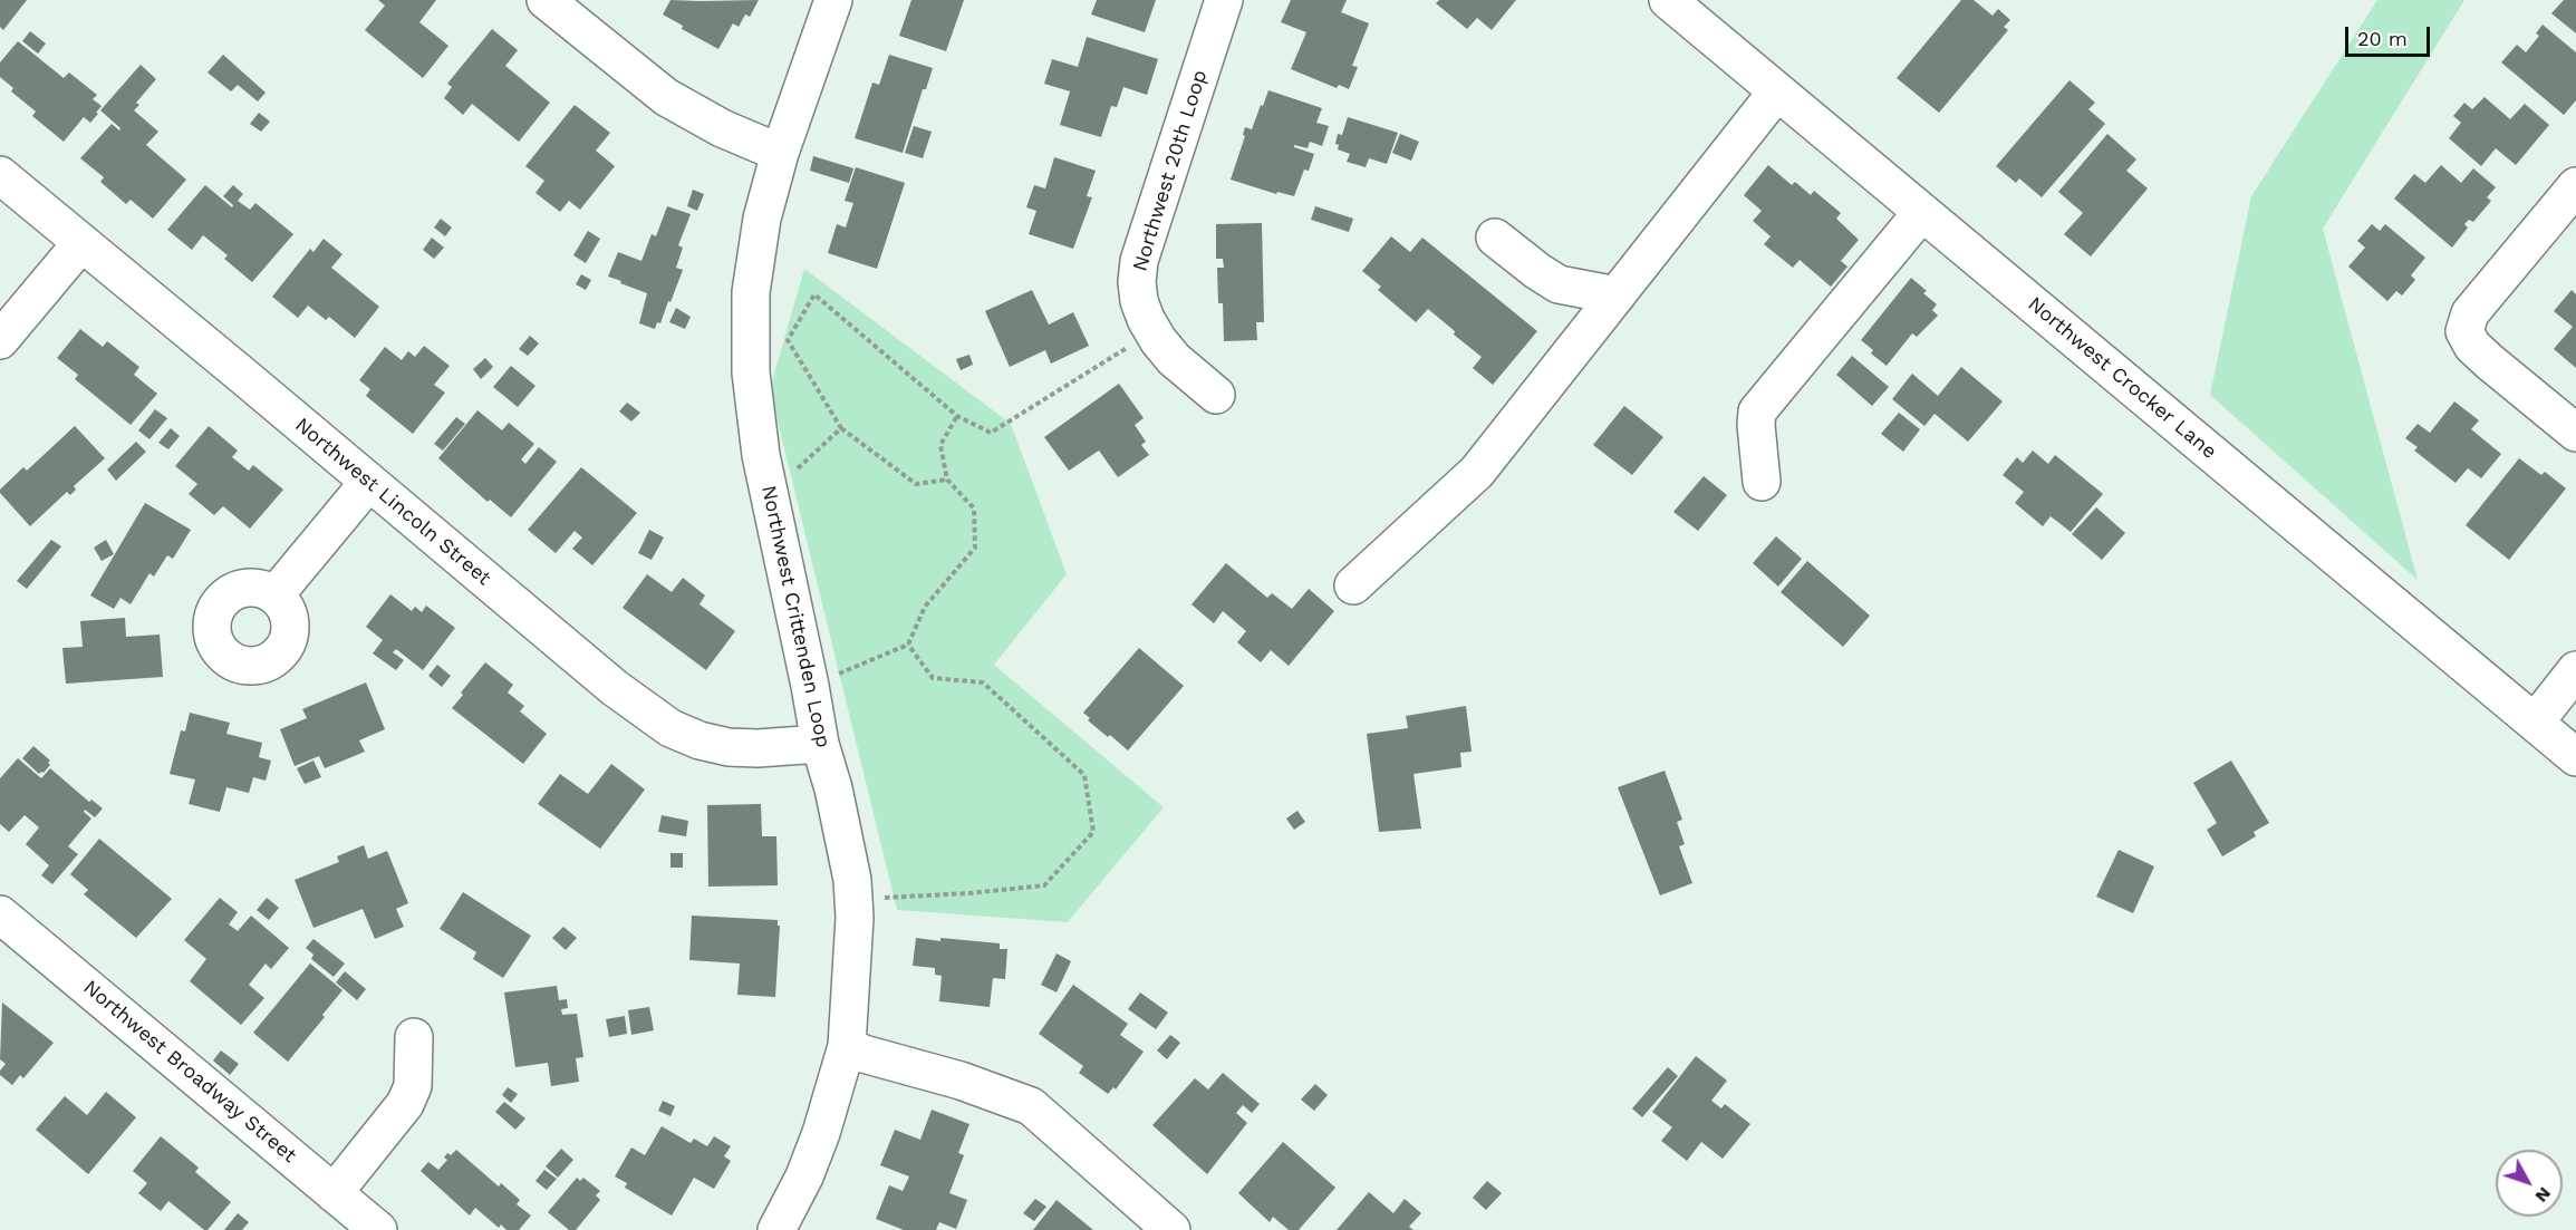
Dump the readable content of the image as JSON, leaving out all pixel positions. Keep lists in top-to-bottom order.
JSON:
{
  "streets": {
    "street": [
      "Northwest 20th Loop",
      "Northwest Crocker Lane",
      "Northwest Lincoln Street",
      "Northwest Crittenden Loop",
      "Northwest Broadway Street"
    ]
  },
  "crossings": [
    ["Northwest Lincoln Street", "Northwest Crittenden Loop"]
  ],
  "scale_bar": "20 m",
  "north": "bottom right"
}
